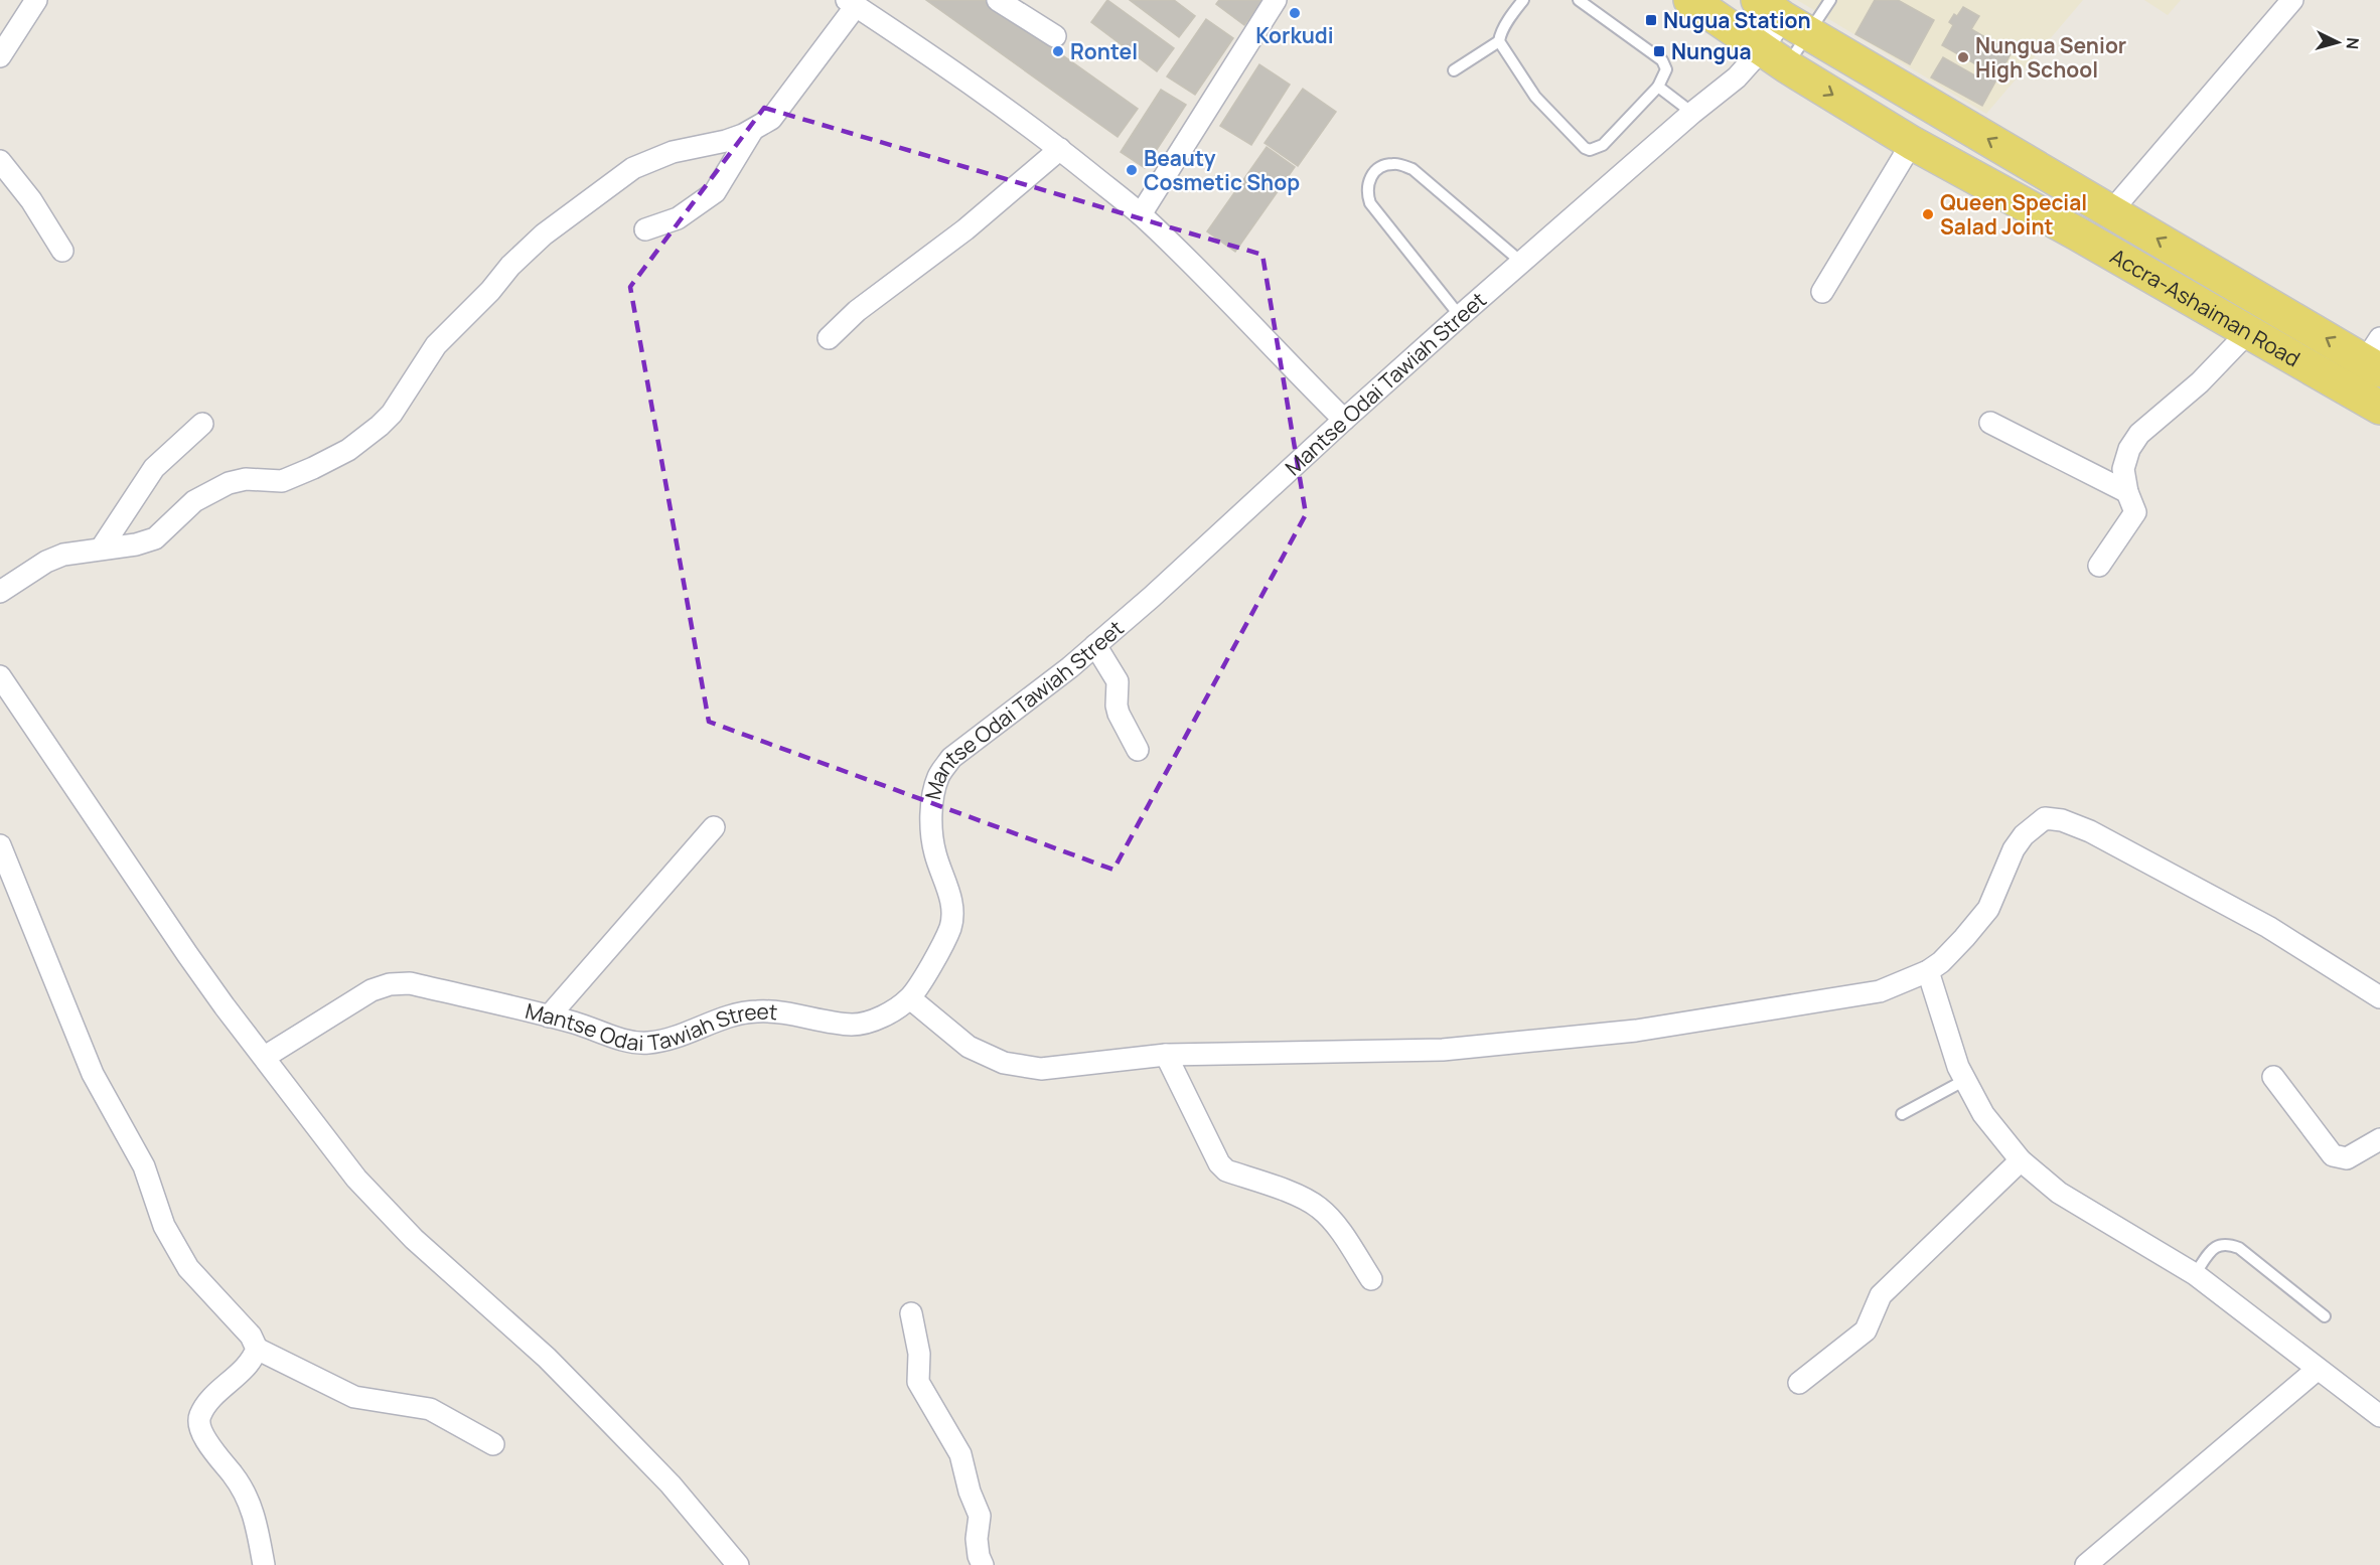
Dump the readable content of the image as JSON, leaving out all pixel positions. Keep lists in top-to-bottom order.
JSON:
{
  "streets": {
    "main road": ["Accra-Ashaiman Road"],
    "street": ["Mantse Odai Tawiah Street"]
  },
  "crossings": [
    ["Accra-Ashaiman Road", "Mantse Odai Tawiah Street"]
  ],
  "places": {
    "other": [
      "Korkudi",
      "Rontel",
      "Nungua Senior High School",
      "Beauty Cosmetic Shop",
      "Queen Special Salad Joint"
    ],
    "transit": ["Nugua Station", "Nungua"]
  },
  "north": "right"
}
